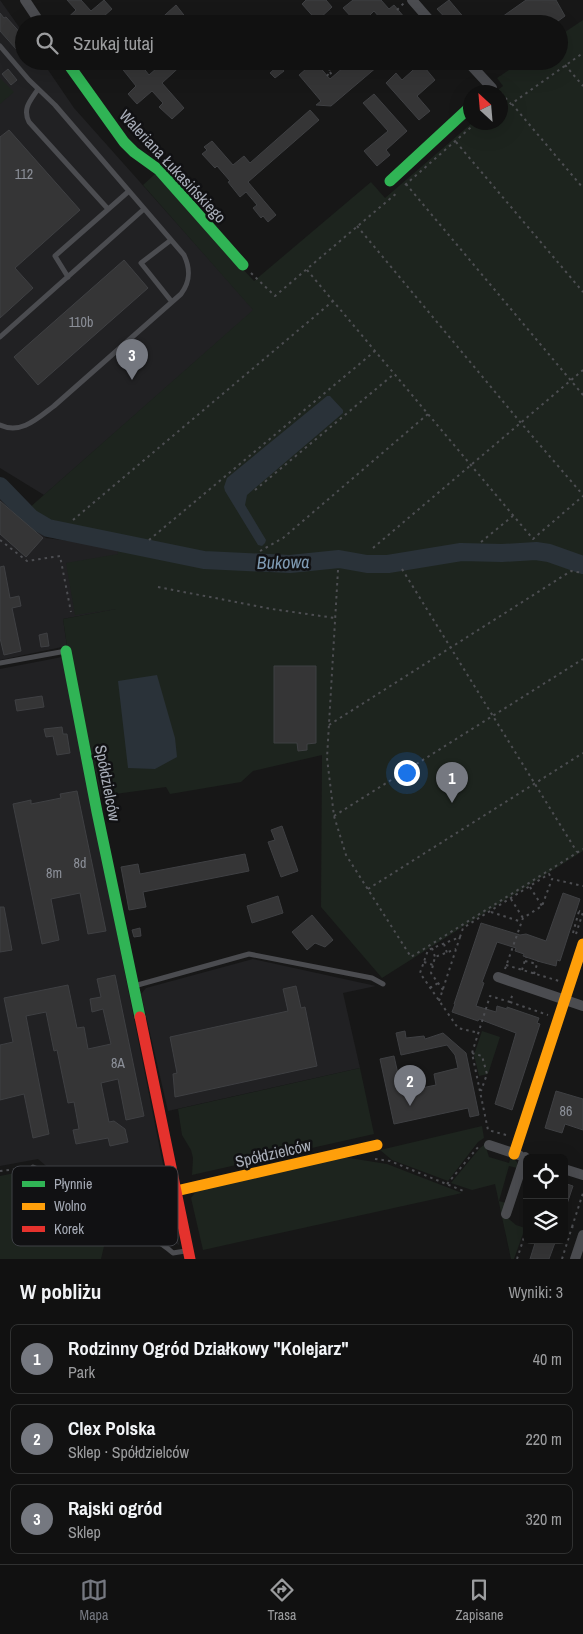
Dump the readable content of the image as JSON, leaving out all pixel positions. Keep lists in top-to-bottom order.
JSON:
{
  "streets": {
    "street": ["Waleriana Łukasińskiego", "Spółdzielców"]
  },
  "water": ["Bukowa"],
  "house_numbers": [
    "112",
    "110b",
    "8d",
    "8m",
    "8A",
    "86"
  ],
  "legend": ["Płynnie", "Wolno", "Korek"],
  "north": "top left",
  "page": {
    "search": "Szukaj tutaj",
    "pins": ["3", "1", "2"],
    "heading": ["W pobliżu", "Wyniki: 3"],
    "list": [
      {
        "mark": "1",
        "name": "Rodzinny Ogród Działkowy \"Kolejarz\"",
        "note": "Park",
        "value": "40 m"
      },
      {
        "mark": "2",
        "name": "Clex Polska",
        "note": "Sklep · Spółdzielców",
        "value": "220 m"
      },
      {
        "mark": "3",
        "name": "Rajski ogród",
        "note": "Sklep",
        "value": "320 m"
      }
    ],
    "nav": ["Mapa", "Trasa", "Zapisane"]
  }
}
